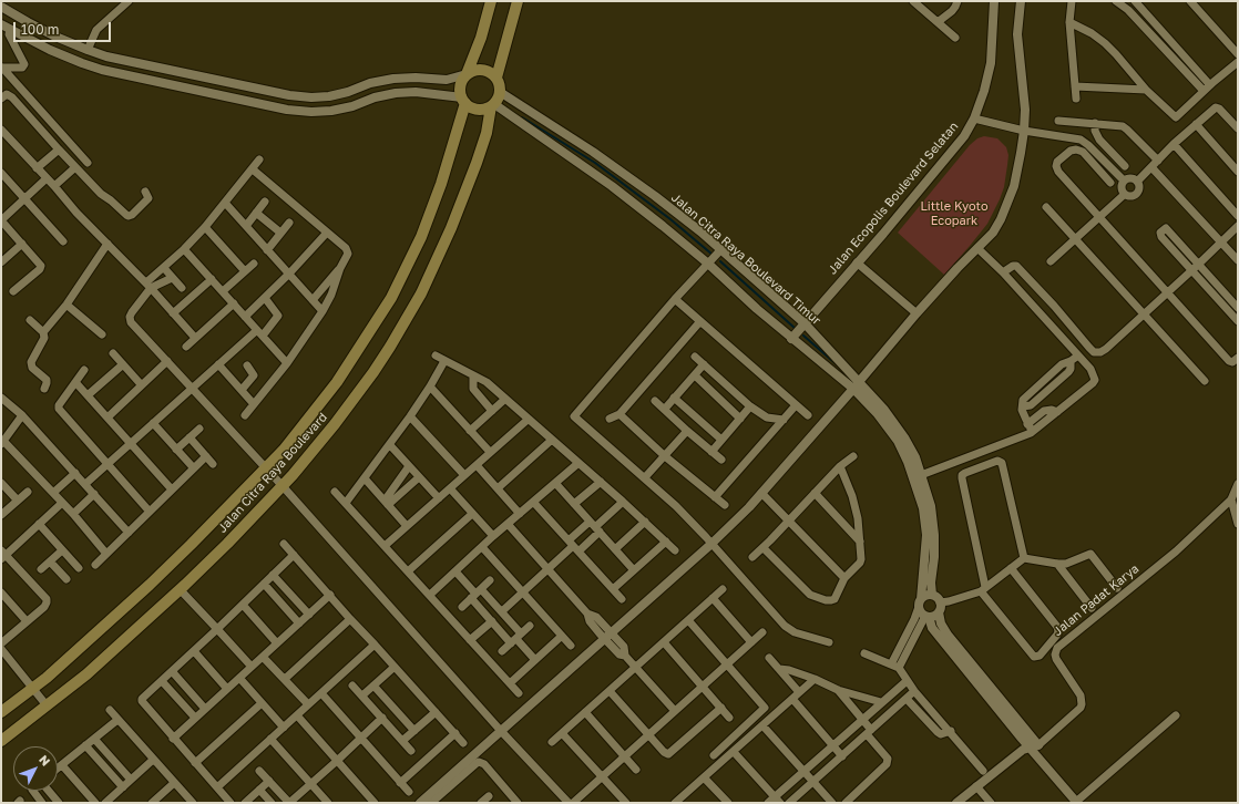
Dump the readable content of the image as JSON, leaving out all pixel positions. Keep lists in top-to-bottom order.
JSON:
{
  "streets": {
    "main road": ["Jalan Citra Raya Boulevard"],
    "street": ["Jalan Ecopolis Boulevard Selatan", "Jalan Citra Raya Boulevard Timur", "Jalan Padat Karya"]
  },
  "crossings": [
    ["Jalan Ecopolis Boulevard Selatan", "Jalan Citra Raya Boulevard Timur"],
    ["Jalan Citra Raya Boulevard Timur", "Jalan Citra Raya Boulevard"]
  ],
  "parks": ["Little Kyoto Ecopark"],
  "scale_bar": "100 m",
  "north": "top right"
}
